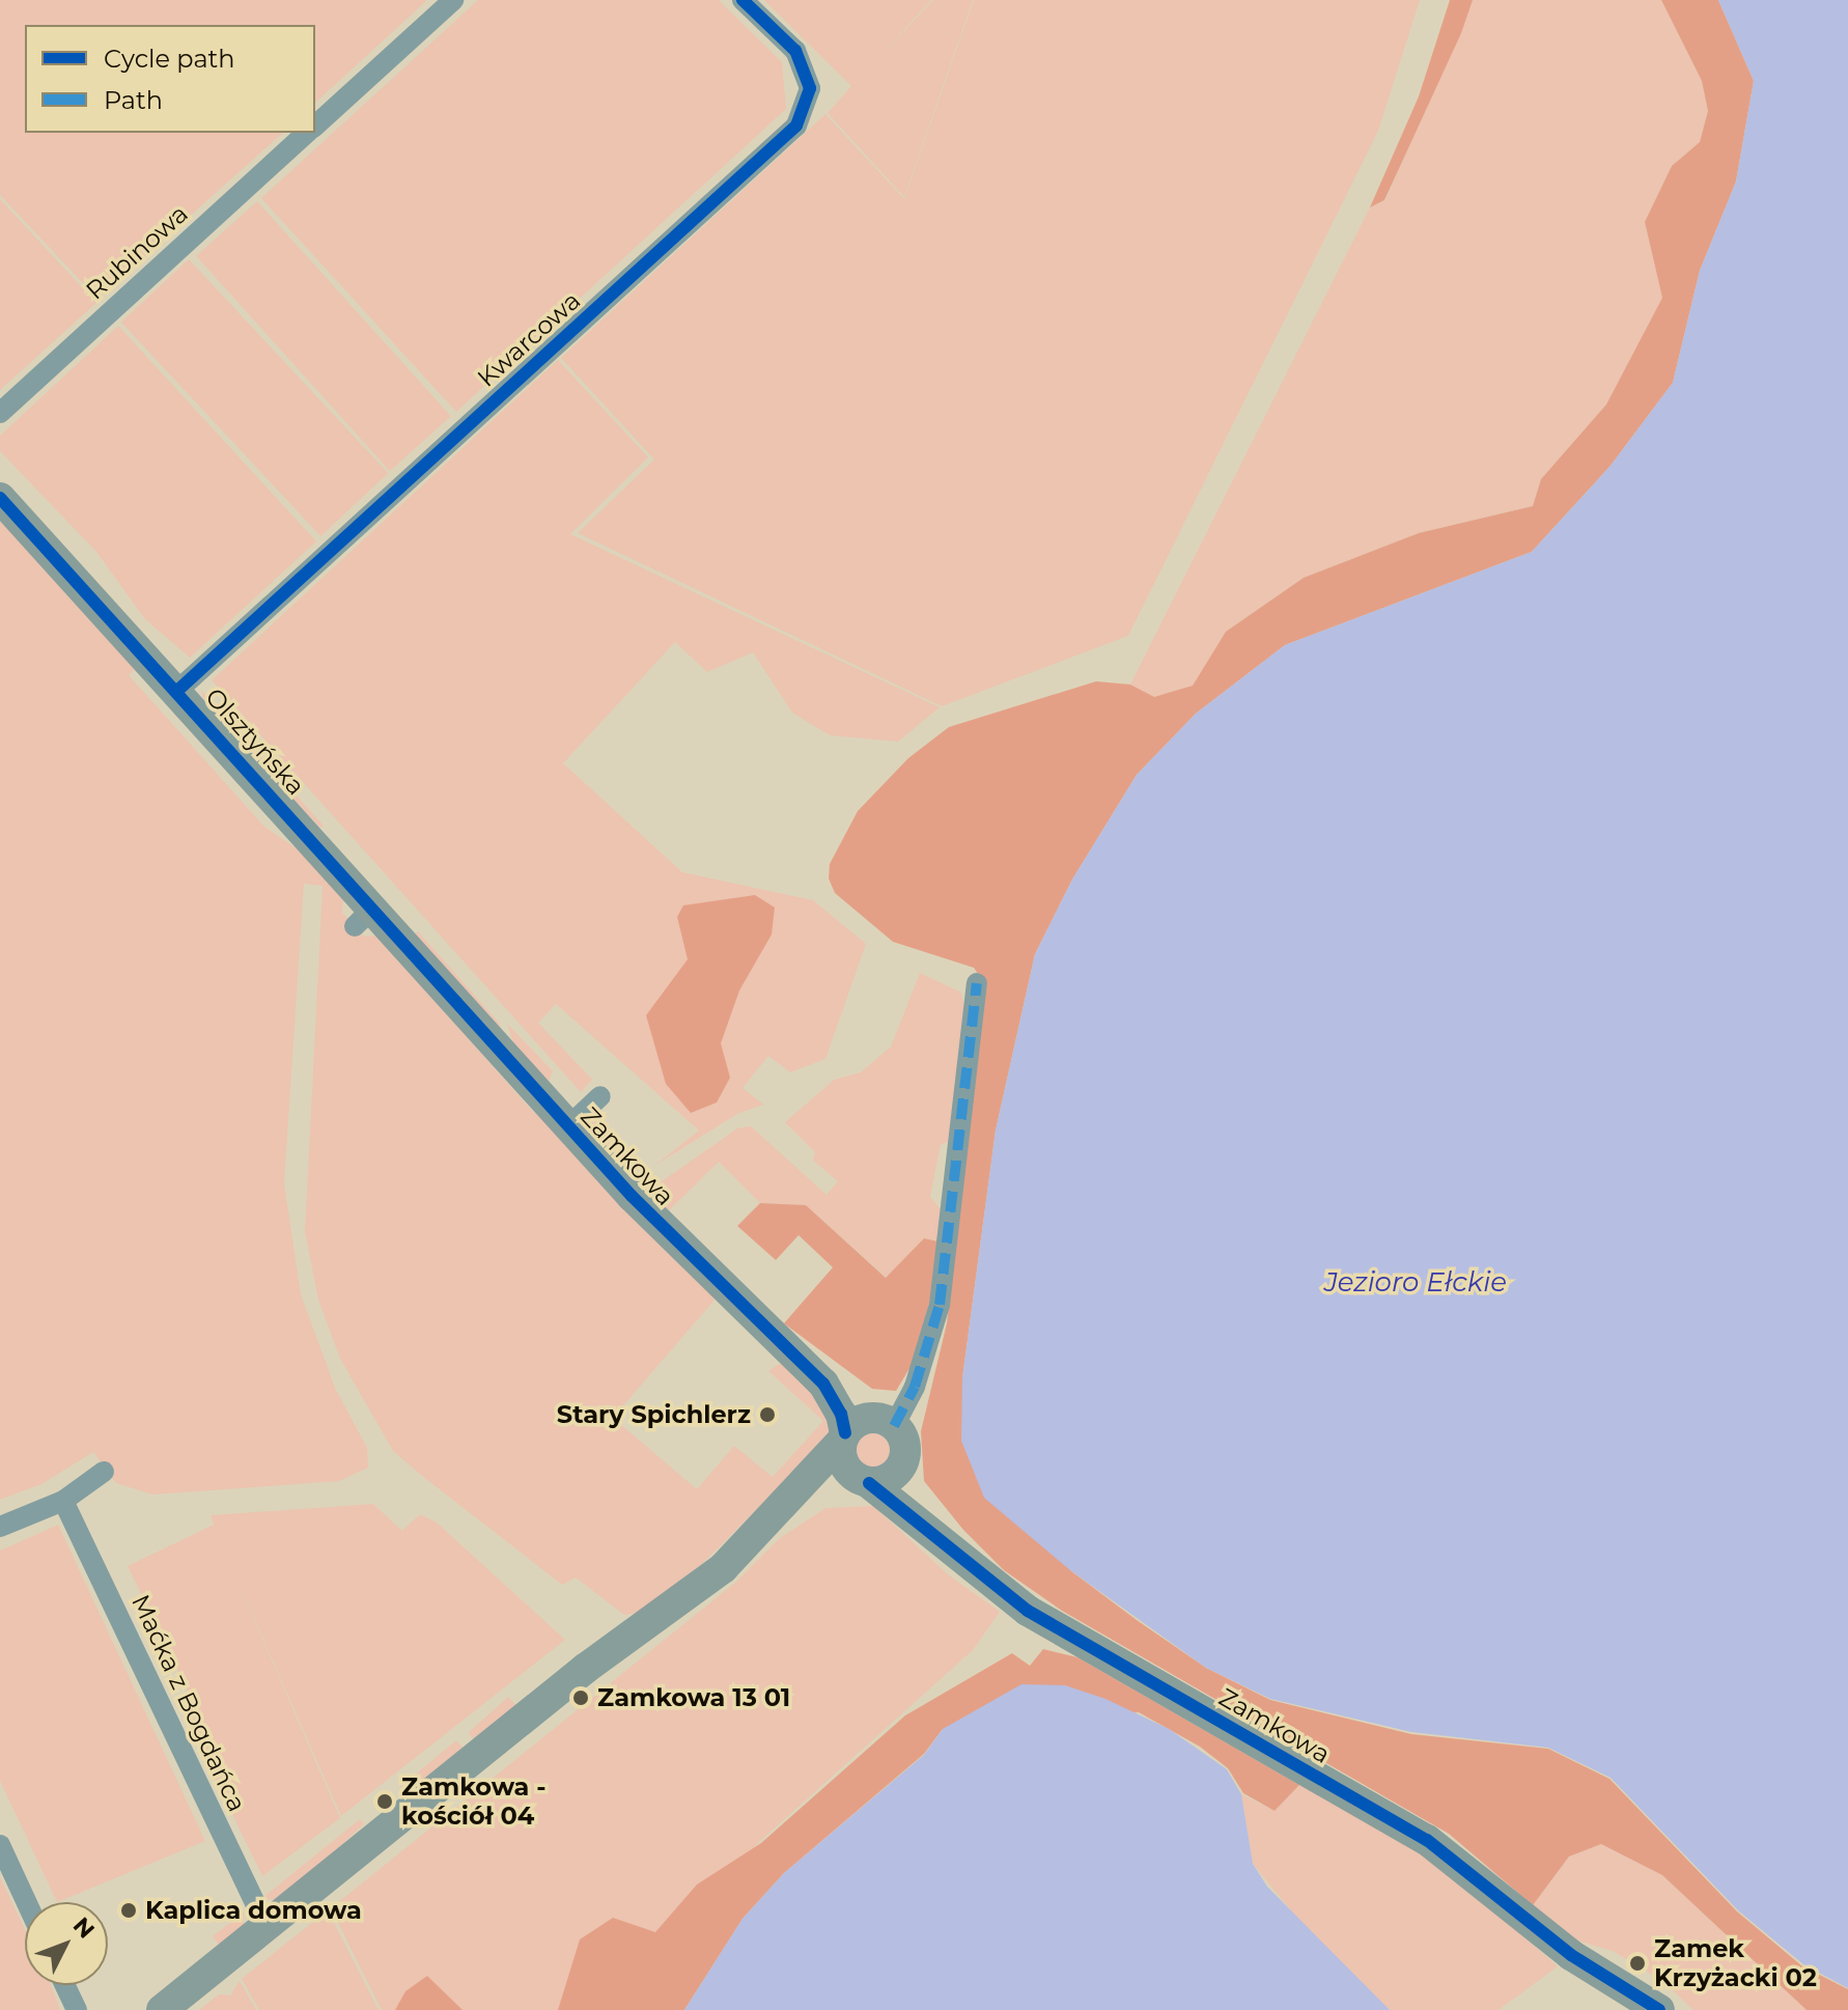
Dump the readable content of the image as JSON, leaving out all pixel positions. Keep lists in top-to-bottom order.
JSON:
{
  "streets": {
    "street": [
      "Rubinowa",
      "Kwarcowa",
      "Olsztyńska",
      "Zamkowa",
      "Maćka z Bogdańca"
    ]
  },
  "crossings": [
    ["Kwarcowa", "Olsztyńska"],
    ["Olsztyńska", "Zamkowa"]
  ],
  "water": ["Jezioro Ełckie"],
  "places": [
    "Stary Spichlerz",
    "Zamkowa 13 01",
    "Zamkowa - kościół 04",
    "Kaplica domowa",
    "Zamek Krzyżacki 02"
  ],
  "legend": ["Cycle path", "Path"],
  "north": "top right"
}
